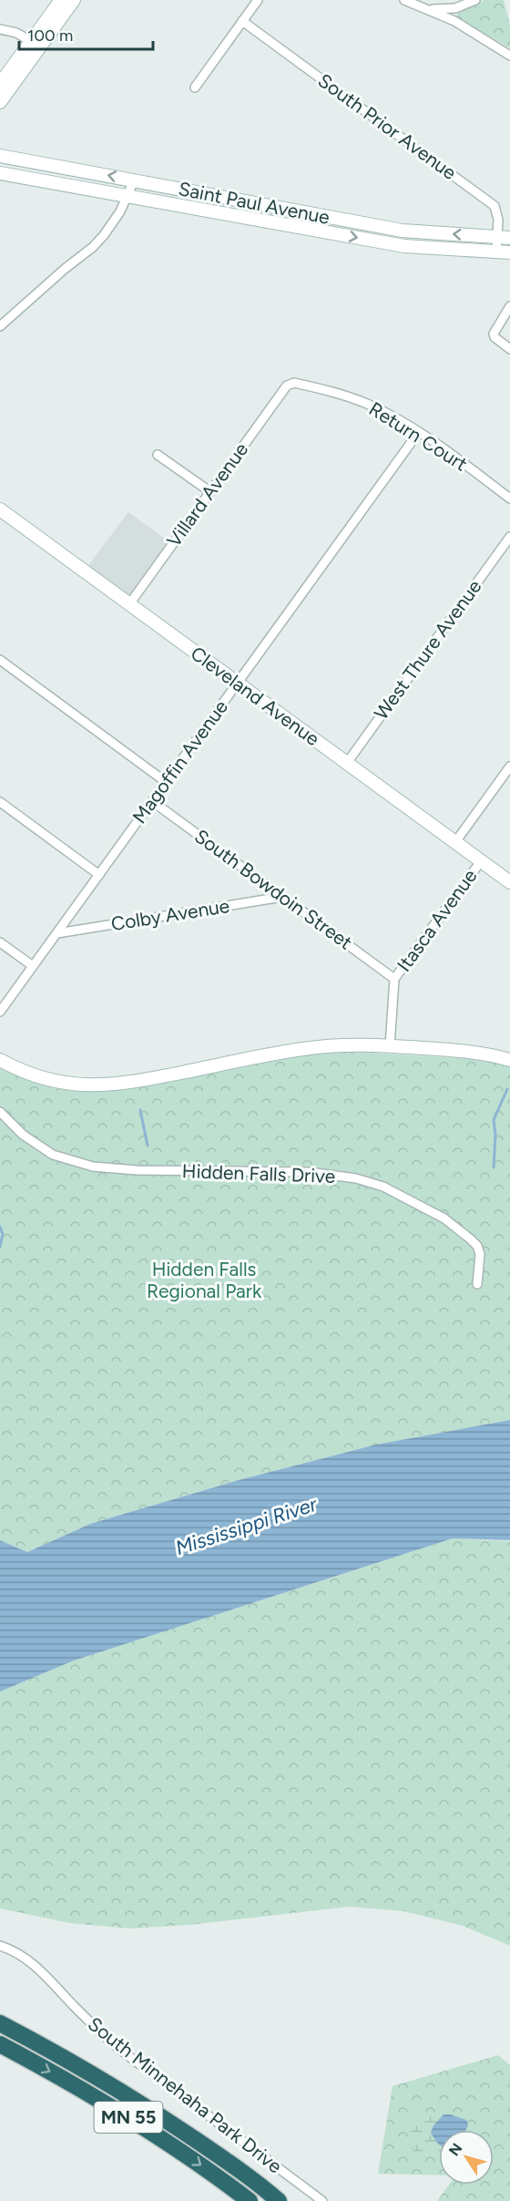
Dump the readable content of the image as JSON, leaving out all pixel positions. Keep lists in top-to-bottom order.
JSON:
{
  "streets": {
    "highway": ["MN 55"],
    "street": [
      "South Prior Avenue",
      "Saint Paul Avenue",
      "Return Court",
      "Villard Avenue",
      "West Thure Avenue",
      "Cleveland Avenue",
      "Magoffin Avenue",
      "South Bowdoin Street",
      "Colby Avenue",
      "Itasca Avenue",
      "Hidden Falls Drive",
      "South Minnehaha Park Drive"
    ]
  },
  "crossings": [
    ["South Prior Avenue", "Saint Paul Avenue"],
    ["Return Court", "Villard Avenue"],
    ["Return Court", "Magoffin Avenue"],
    ["Villard Avenue", "Cleveland Avenue"],
    ["West Thure Avenue", "Cleveland Avenue"],
    ["Cleveland Avenue", "Magoffin Avenue"],
    ["Cleveland Avenue", "Itasca Avenue"],
    ["Magoffin Avenue", "South Bowdoin Street"],
    ["Magoffin Avenue", "Colby Avenue"],
    ["South Bowdoin Street", "Colby Avenue"],
    ["South Bowdoin Street", "Itasca Avenue"]
  ],
  "water": ["Mississippi River"],
  "parks": ["Hidden Falls Regional Park"],
  "scale_bar": "100 m",
  "north": "top left"
}
